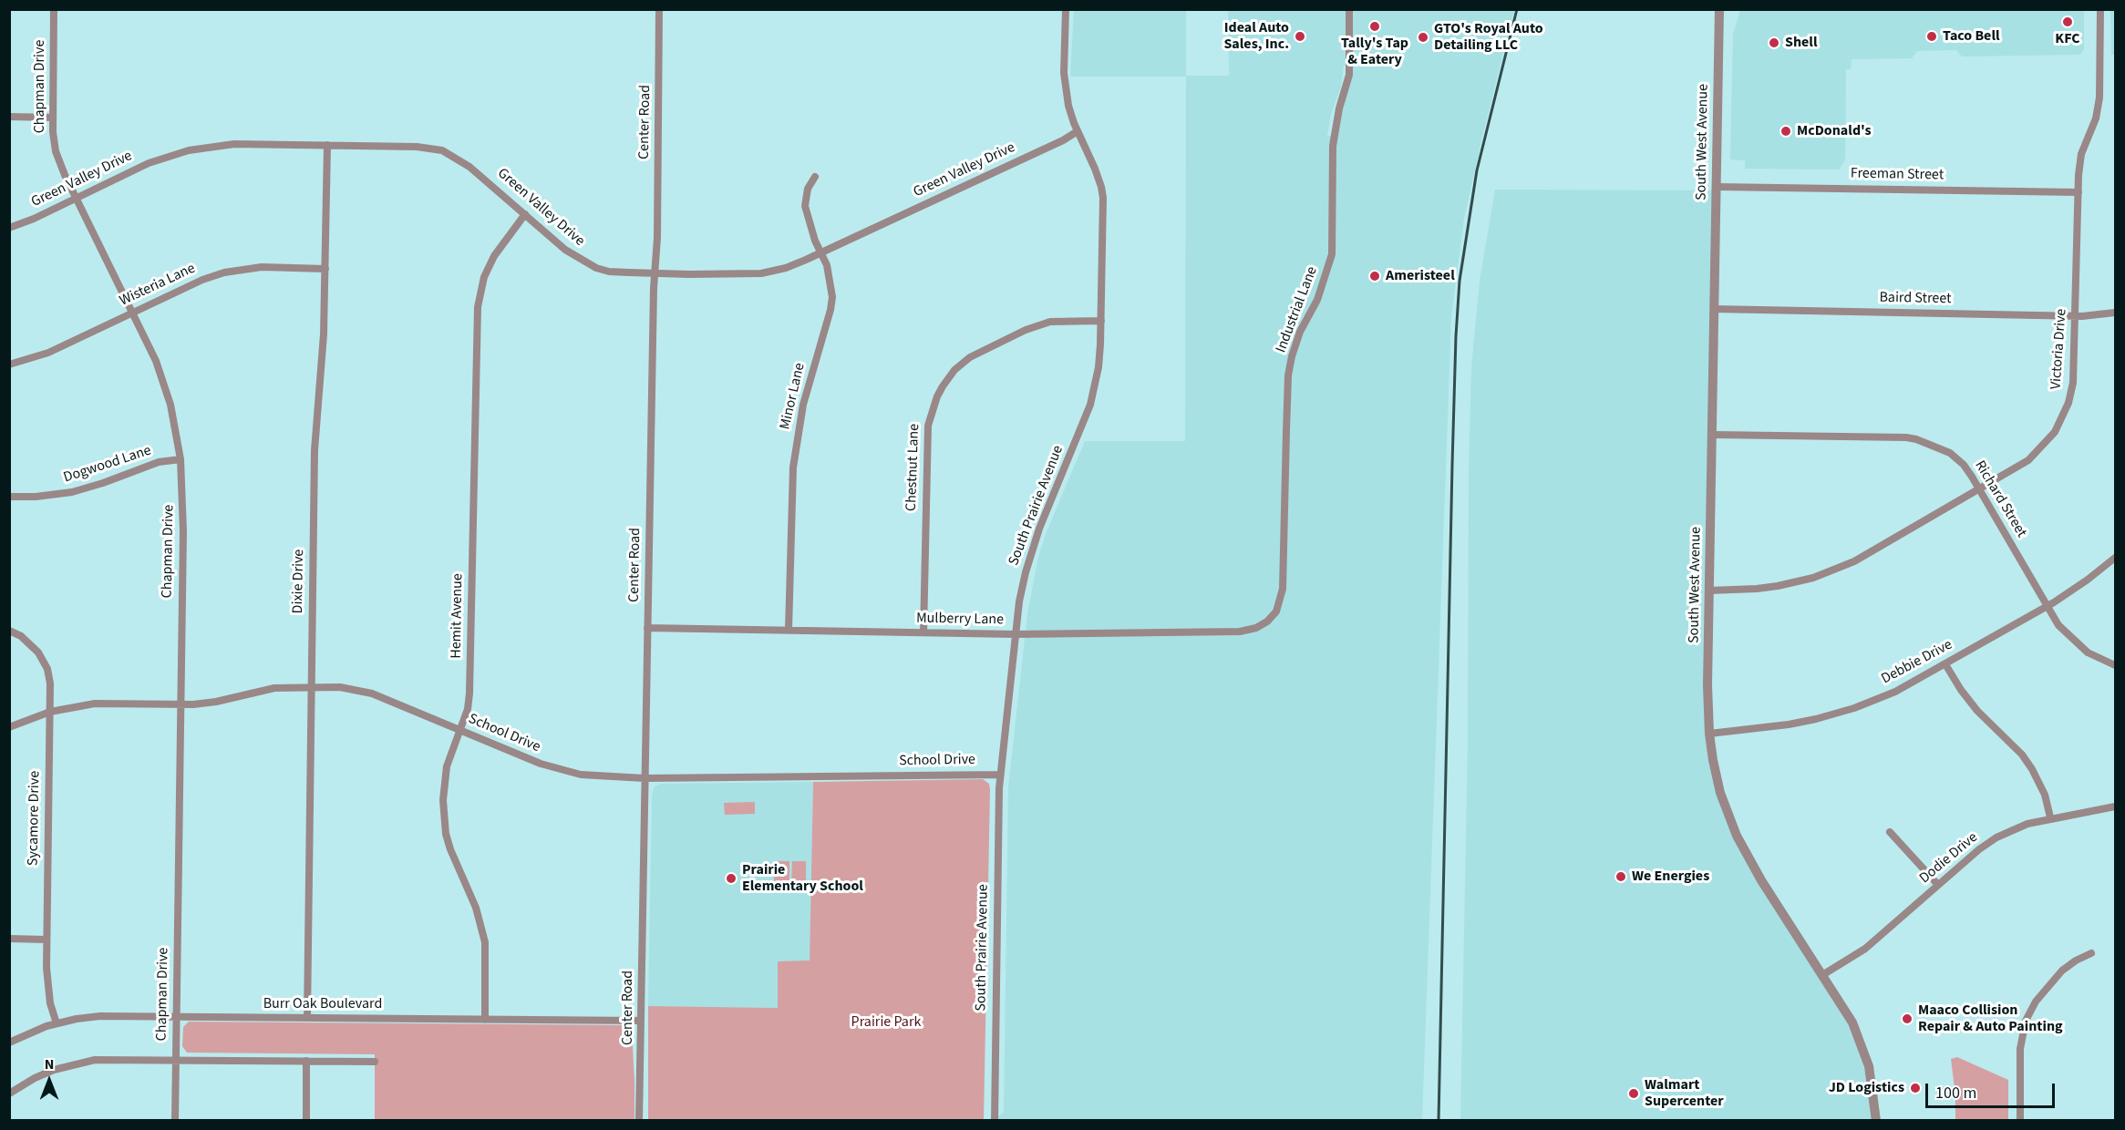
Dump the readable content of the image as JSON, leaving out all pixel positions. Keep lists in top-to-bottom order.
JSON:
{
  "streets": {
    "street": [
      "Chapman Drive",
      "Center Road",
      "South West Avenue",
      "Green Valley Drive",
      "Freeman Street",
      "Wisteria Lane",
      "Baird Street",
      "Industrial Lane",
      "Victoria Drive",
      "Minor Lane",
      "Dogwood Lane",
      "Chestnut Lane",
      "Richard Street",
      "South Prairie Avenue",
      "Dixie Drive",
      "Hemit Avenue",
      "Mulberry Lane",
      "Debbie Drive",
      "School Drive",
      "Sycamore Drive",
      "Dodie Drive",
      "Burr Oak Boulevard"
    ]
  },
  "crossings": [
    ["Chapman Drive", "Green Valley Drive"],
    ["Chapman Drive", "Wisteria Lane"],
    ["Chapman Drive", "Dogwood Lane"],
    ["Chapman Drive", "School Drive"],
    ["Chapman Drive", "Burr Oak Boulevard"],
    ["Center Road", "Green Valley Drive"],
    ["Center Road", "Mulberry Lane"],
    ["Center Road", "School Drive"],
    ["Center Road", "Burr Oak Boulevard"],
    ["South West Avenue", "Freeman Street"],
    ["South West Avenue", "Baird Street"],
    ["South West Avenue", "Victoria Drive"],
    ["South West Avenue", "Richard Street"],
    ["South West Avenue", "Debbie Drive"],
    ["South West Avenue", "Dodie Drive"],
    ["Green Valley Drive", "Minor Lane"],
    ["Green Valley Drive", "South Prairie Avenue"],
    ["Green Valley Drive", "Dixie Drive"],
    ["Green Valley Drive", "Hemit Avenue"],
    ["Freeman Street", "Victoria Drive"],
    ["Wisteria Lane", "Dixie Drive"],
    ["Baird Street", "Victoria Drive"],
    ["Industrial Lane", "Mulberry Lane"],
    ["Victoria Drive", "Richard Street"],
    ["Minor Lane", "Mulberry Lane"],
    ["Chestnut Lane", "South Prairie Avenue"],
    ["Chestnut Lane", "Mulberry Lane"],
    ["Richard Street", "Debbie Drive"],
    ["South Prairie Avenue", "Mulberry Lane"],
    ["South Prairie Avenue", "School Drive"],
    ["Dixie Drive", "School Drive"],
    ["Dixie Drive", "Burr Oak Boulevard"],
    ["Hemit Avenue", "School Drive"],
    ["Hemit Avenue", "Burr Oak Boulevard"],
    ["School Drive", "Sycamore Drive"],
    ["Sycamore Drive", "Burr Oak Boulevard"]
  ],
  "parks": ["Prairie Park"],
  "places": [
    "KFC",
    "Tally's Tap & Eatery",
    "Ideal Auto Sales, Inc.",
    "Taco Bell",
    "GTO's Royal Auto Detailing LLC",
    "Shell",
    "McDonald's",
    "Ameristeel",
    "We Energies",
    "Prairie Elementary School",
    "Maaco Collision Repair & Auto Painting",
    "JD Logistics",
    "Walmart Supercenter"
  ],
  "scale_bar": "100 m",
  "north": "top"
}
